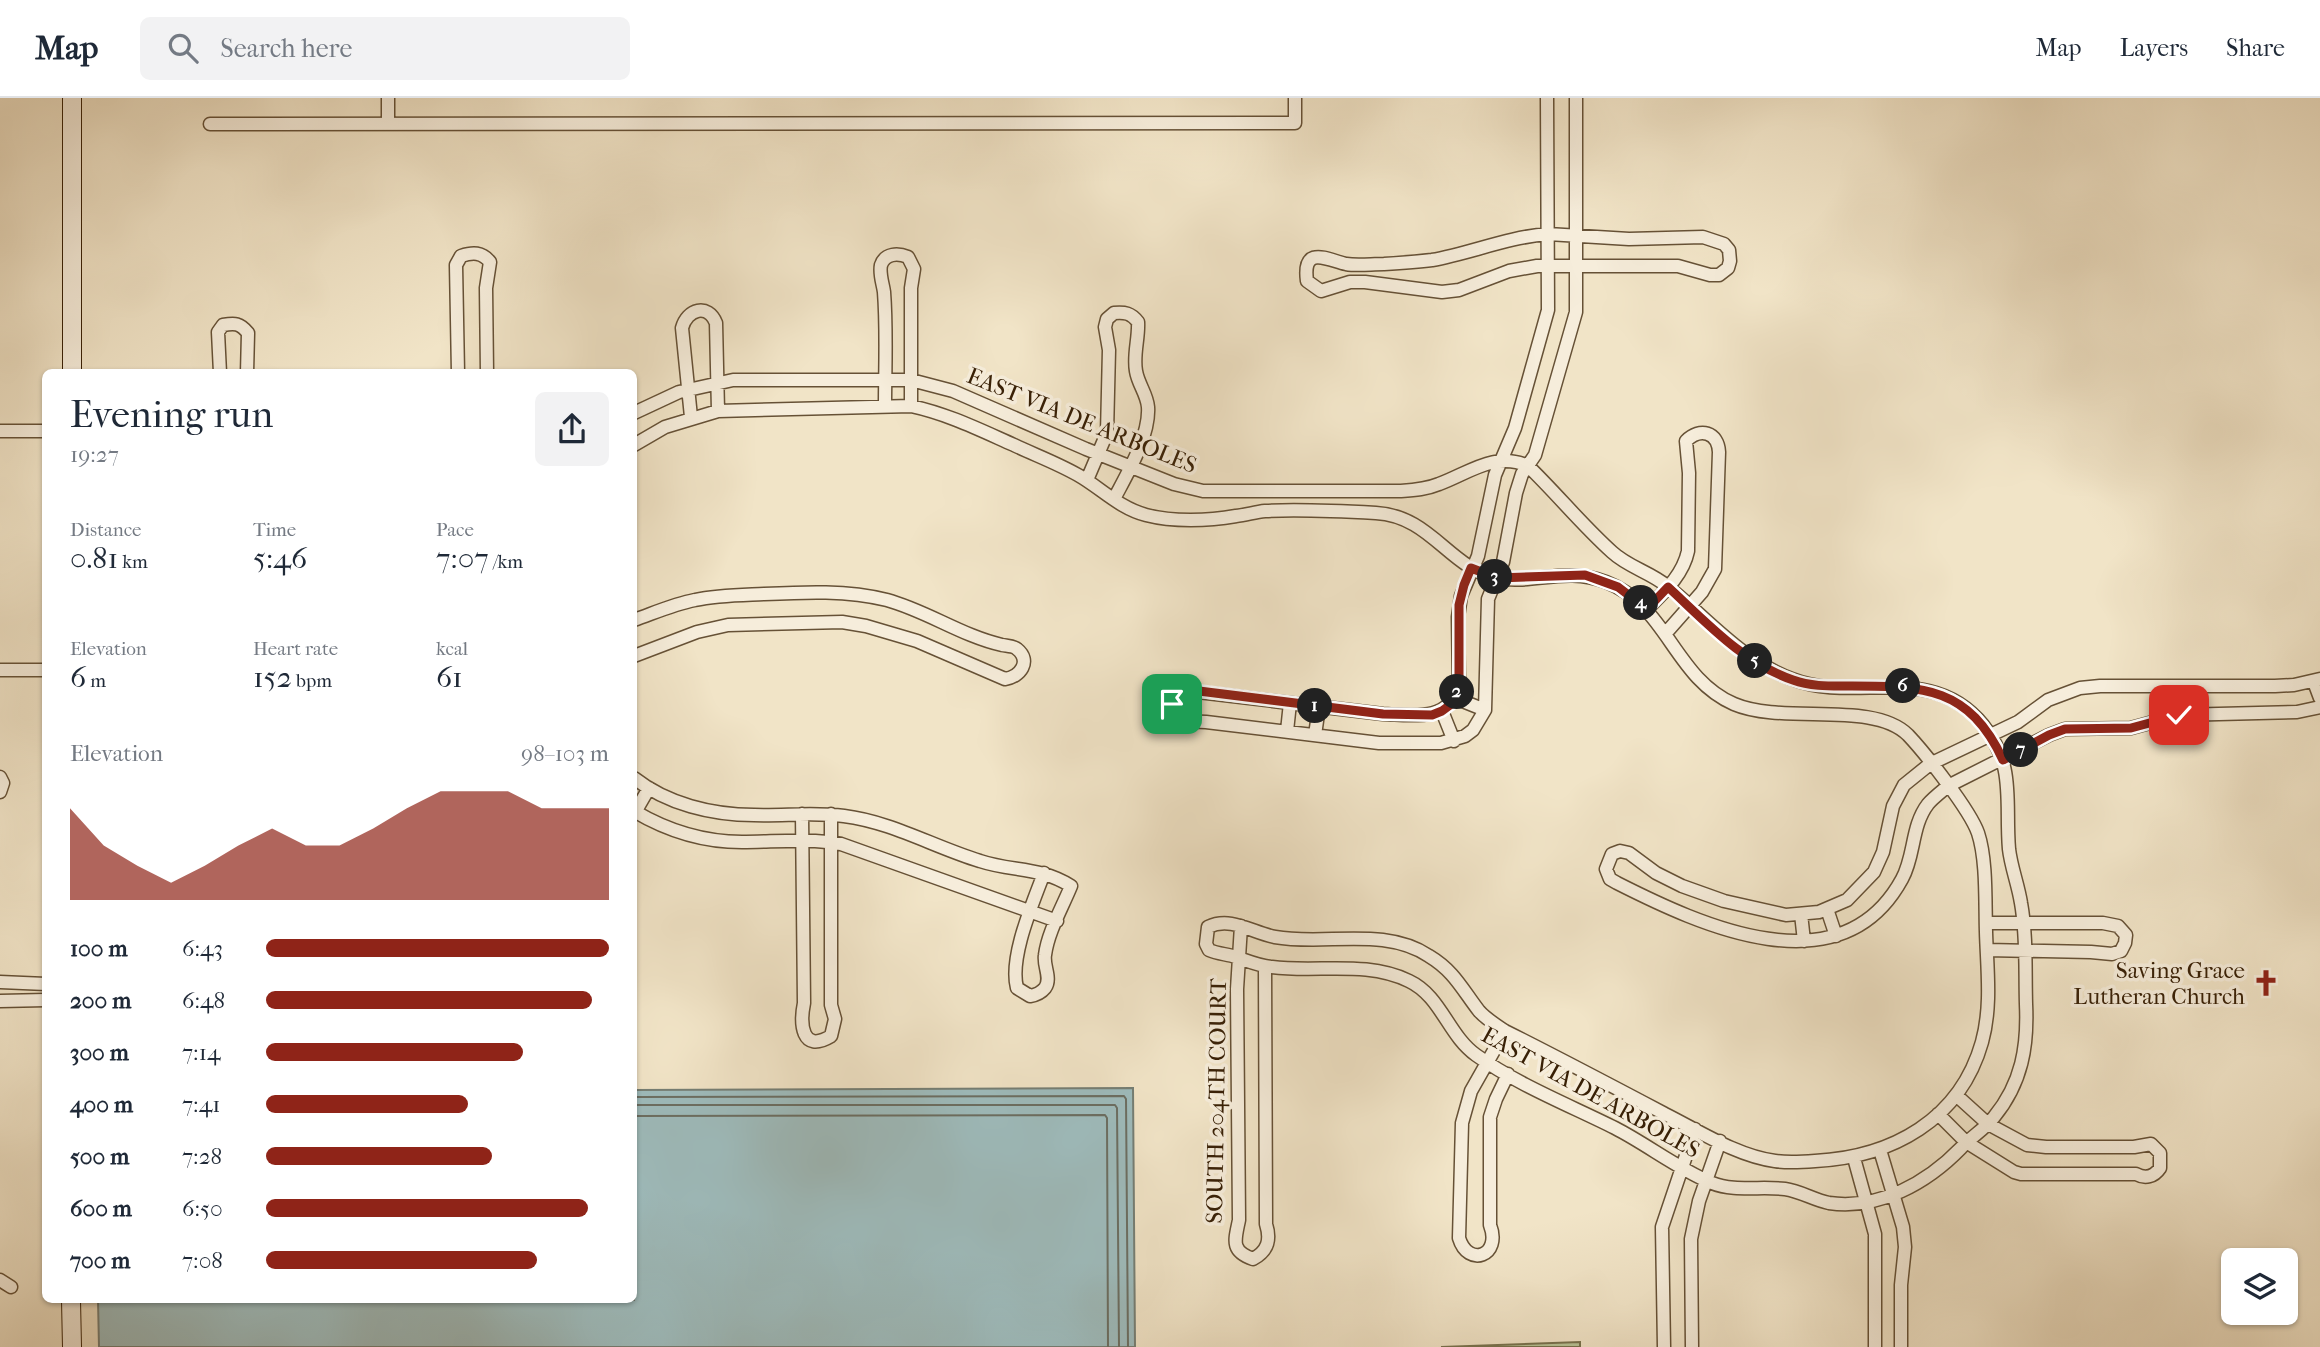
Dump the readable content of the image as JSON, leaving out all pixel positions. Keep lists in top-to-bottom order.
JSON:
{
  "streets": {
    "street": ["EAST VIA DE ARBOLES", "SOUTH 204TH COURT"]
  },
  "crossings": [
    ["EAST VIA DE ARBOLES", "SOUTH 204TH COURT"]
  ],
  "places": {
    "church": ["Saving Grace Lutheran Church"]
  },
  "page": {
    "header": "Map",
    "search": "Search here",
    "nav": ["Map", "Layers", "Share"],
    "heading": ["Evening run", "19:27"],
    "stats": [
      ["Distance", "0.81 km"],
      ["Time", "5:46"],
      ["Pace", "7:07 /km"],
      ["Elevation", "6 m"],
      ["Heart rate", "152 bpm"],
      ["kcal", "61"]
    ],
    "pins": [
      "3",
      "4",
      "5",
      "6",
      "2",
      "1",
      "7"
    ],
    "chart": ["Elevation", "98–103 m"],
    "list": [
      {
        "name": "100 m",
        "note": "6:43"
      },
      {
        "name": "200 m",
        "note": "6:48"
      },
      {
        "name": "300 m",
        "note": "7:14"
      },
      {
        "name": "400 m",
        "note": "7:41"
      },
      {
        "name": "500 m",
        "note": "7:28"
      },
      {
        "name": "600 m",
        "note": "6:50"
      },
      {
        "name": "700 m",
        "note": "7:08"
      }
    ]
  }
}
